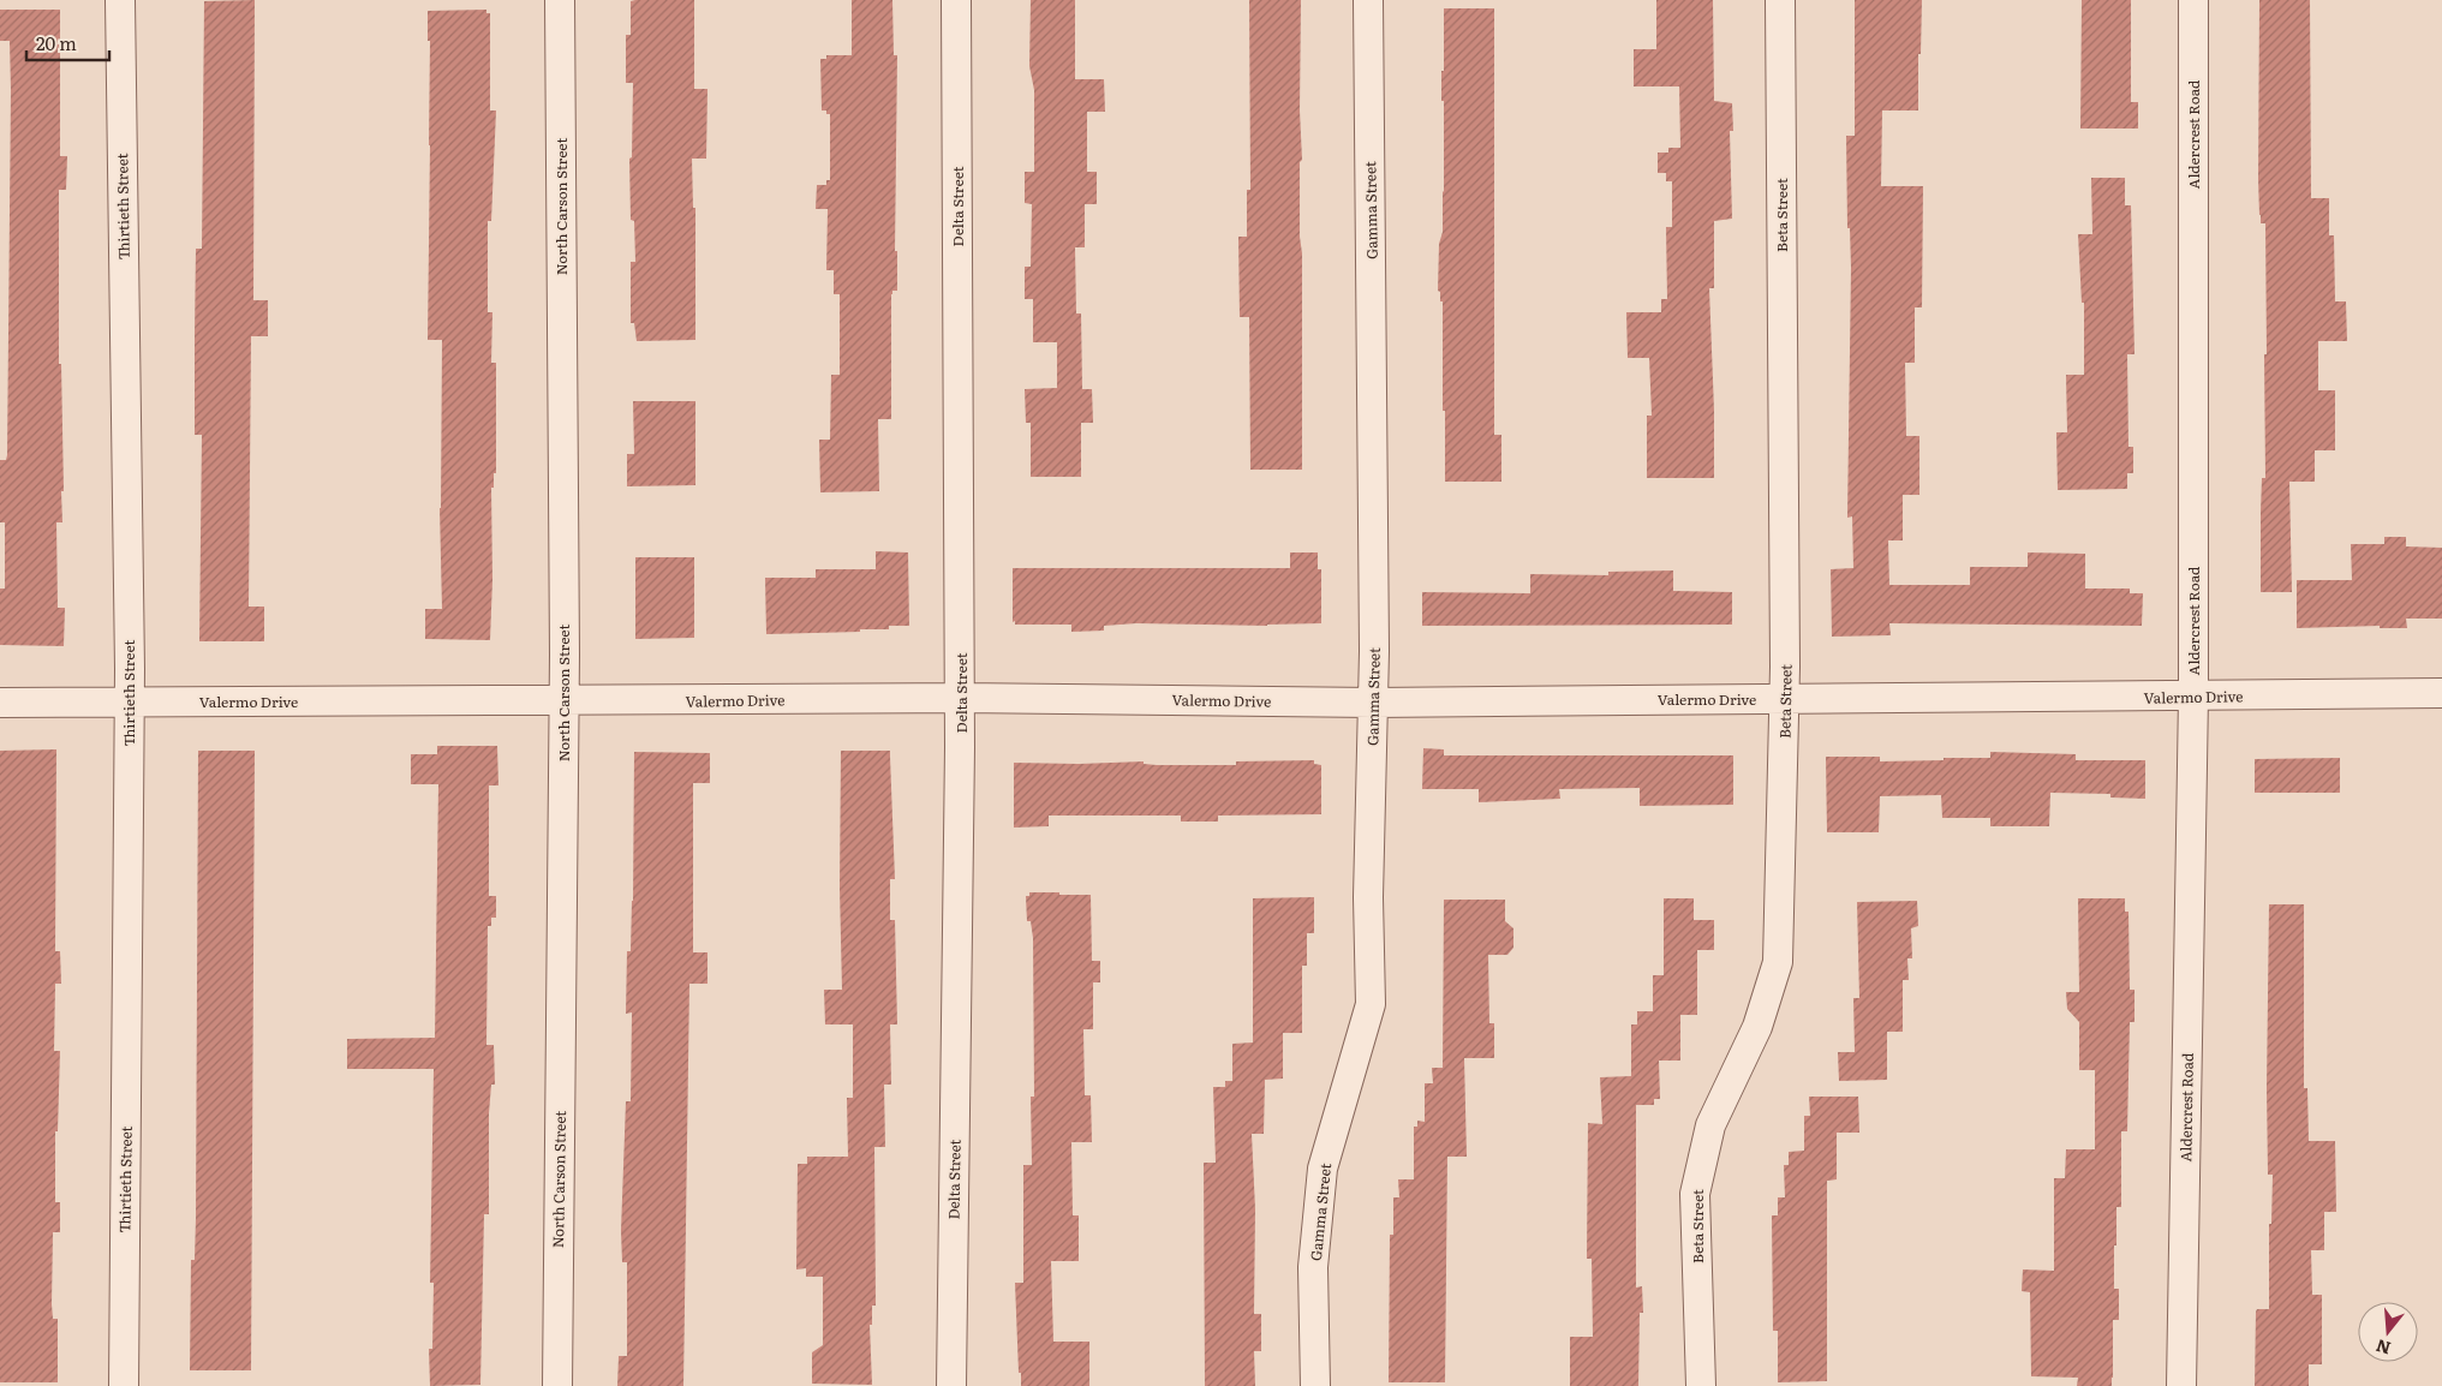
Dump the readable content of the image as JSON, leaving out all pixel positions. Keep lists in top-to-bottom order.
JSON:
{
  "streets": {
    "street": [
      "Aldercrest Road",
      "Thirtieth Street",
      "North Carson Street",
      "Delta Street",
      "Gamma Street",
      "Beta Street",
      "Valermo Drive"
    ]
  },
  "crossings": [
    ["Aldercrest Road", "Valermo Drive"],
    ["Thirtieth Street", "Valermo Drive"],
    ["North Carson Street", "Valermo Drive"],
    ["Delta Street", "Valermo Drive"],
    ["Gamma Street", "Valermo Drive"],
    ["Beta Street", "Valermo Drive"]
  ],
  "scale_bar": "20 m",
  "north": "bottom"
}
